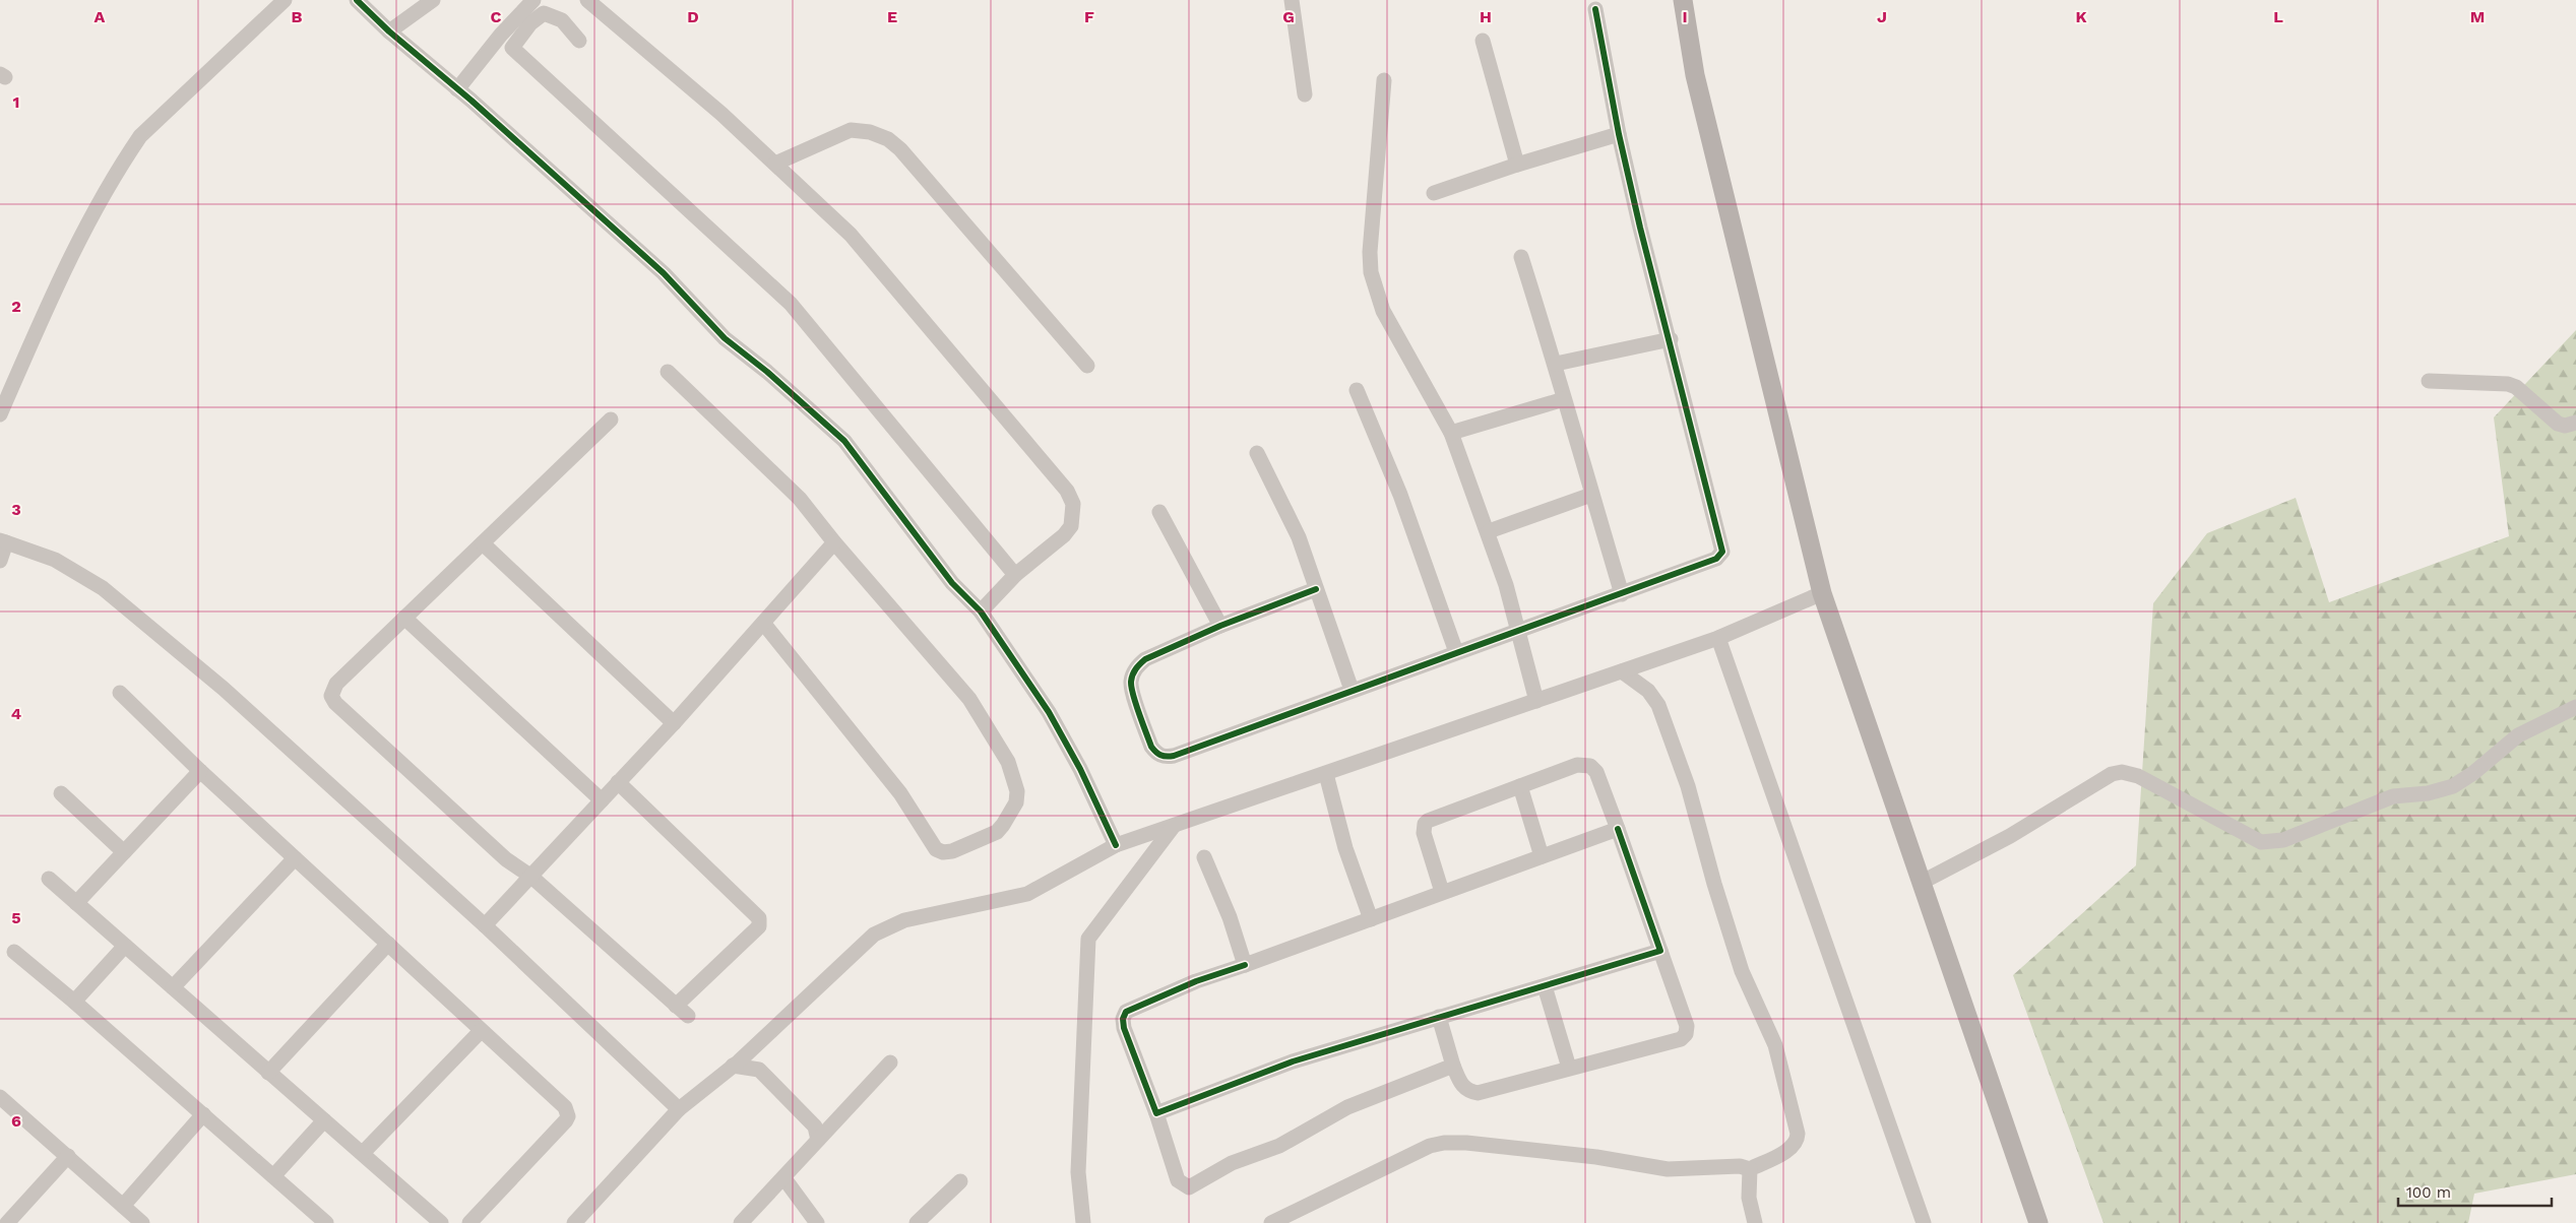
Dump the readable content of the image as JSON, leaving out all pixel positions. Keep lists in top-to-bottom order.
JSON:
{
  "scale_bar": "100 m",
  "grid": {
    "columns": [
      "A",
      "B",
      "C",
      "D",
      "E",
      "F",
      "G",
      "H",
      "I",
      "J",
      "K",
      "L",
      "M"
    ],
    "rows": [
      "1",
      "2",
      "3",
      "4",
      "5",
      "6"
    ]
  }
}
